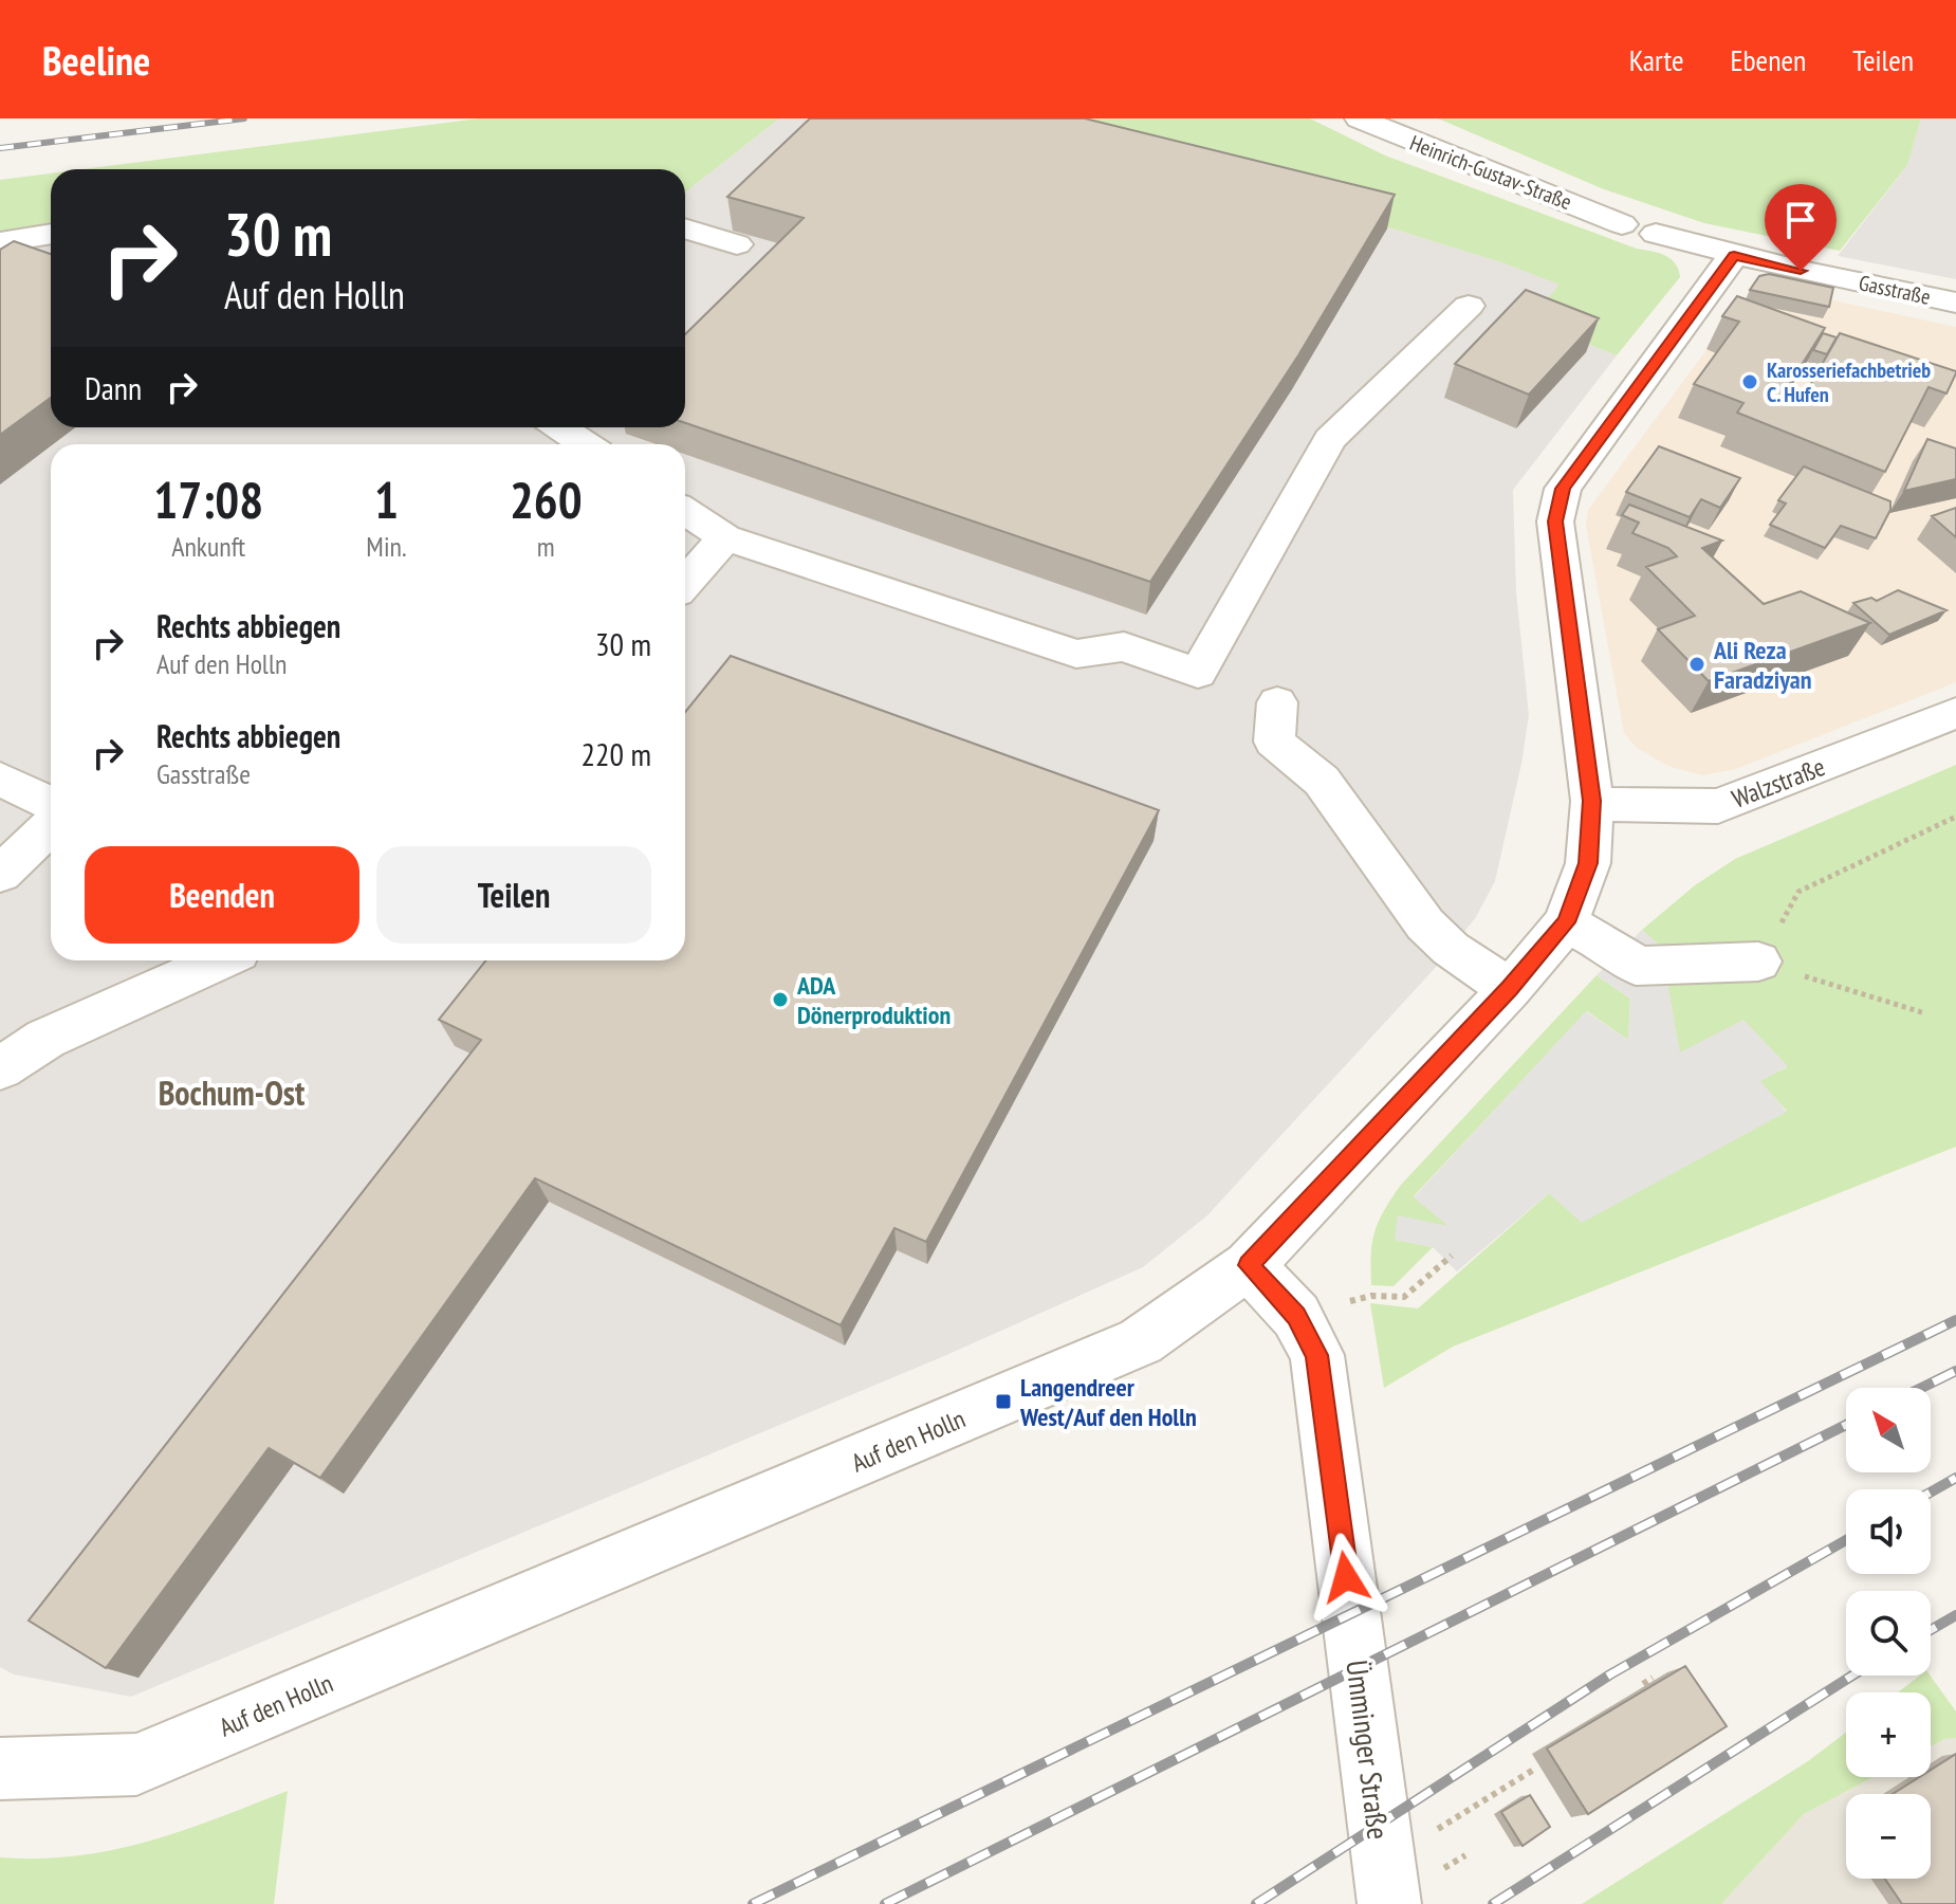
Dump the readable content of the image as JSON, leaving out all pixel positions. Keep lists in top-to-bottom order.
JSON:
{
  "streets": {
    "street": [
      "Heinrich-Gustav-Straße",
      "Gasstraße",
      "Walzstraße",
      "Auf den Holln",
      "Ümminger Straße"
    ]
  },
  "crossings": [
    ["Gasstraße", "Auf den Holln"],
    ["Walzstraße", "Auf den Holln"],
    ["Auf den Holln", "Ümminger Straße"]
  ],
  "districts": ["Bochum-Ost"],
  "places": {
    "other": ["Karosseriefachbetrieb C. Hufen", "Ali Reza Faradziyan", "ADA Dönerproduktion"],
    "transit": ["Langendreer West/Auf den Holln"]
  },
  "north": "top left",
  "page": {
    "header": "Beeline",
    "nav": ["Karte", "Ebenen", "Teilen"],
    "turn": ["30 m", "Auf den Holln"],
    "then": "Dann",
    "eta": [
      "17:08",
      "Ankunft",
      "1",
      "Min.",
      "260",
      "m"
    ],
    "list": [
      {
        "name": "Rechts abbiegen",
        "note": "Auf den Holln",
        "value": "30 m"
      },
      {
        "name": "Rechts abbiegen",
        "note": "Gasstraße",
        "value": "220 m"
      }
    ],
    "buttons": ["Beenden", "Teilen"],
    "map_buttons": ["+", "−"]
  }
}
